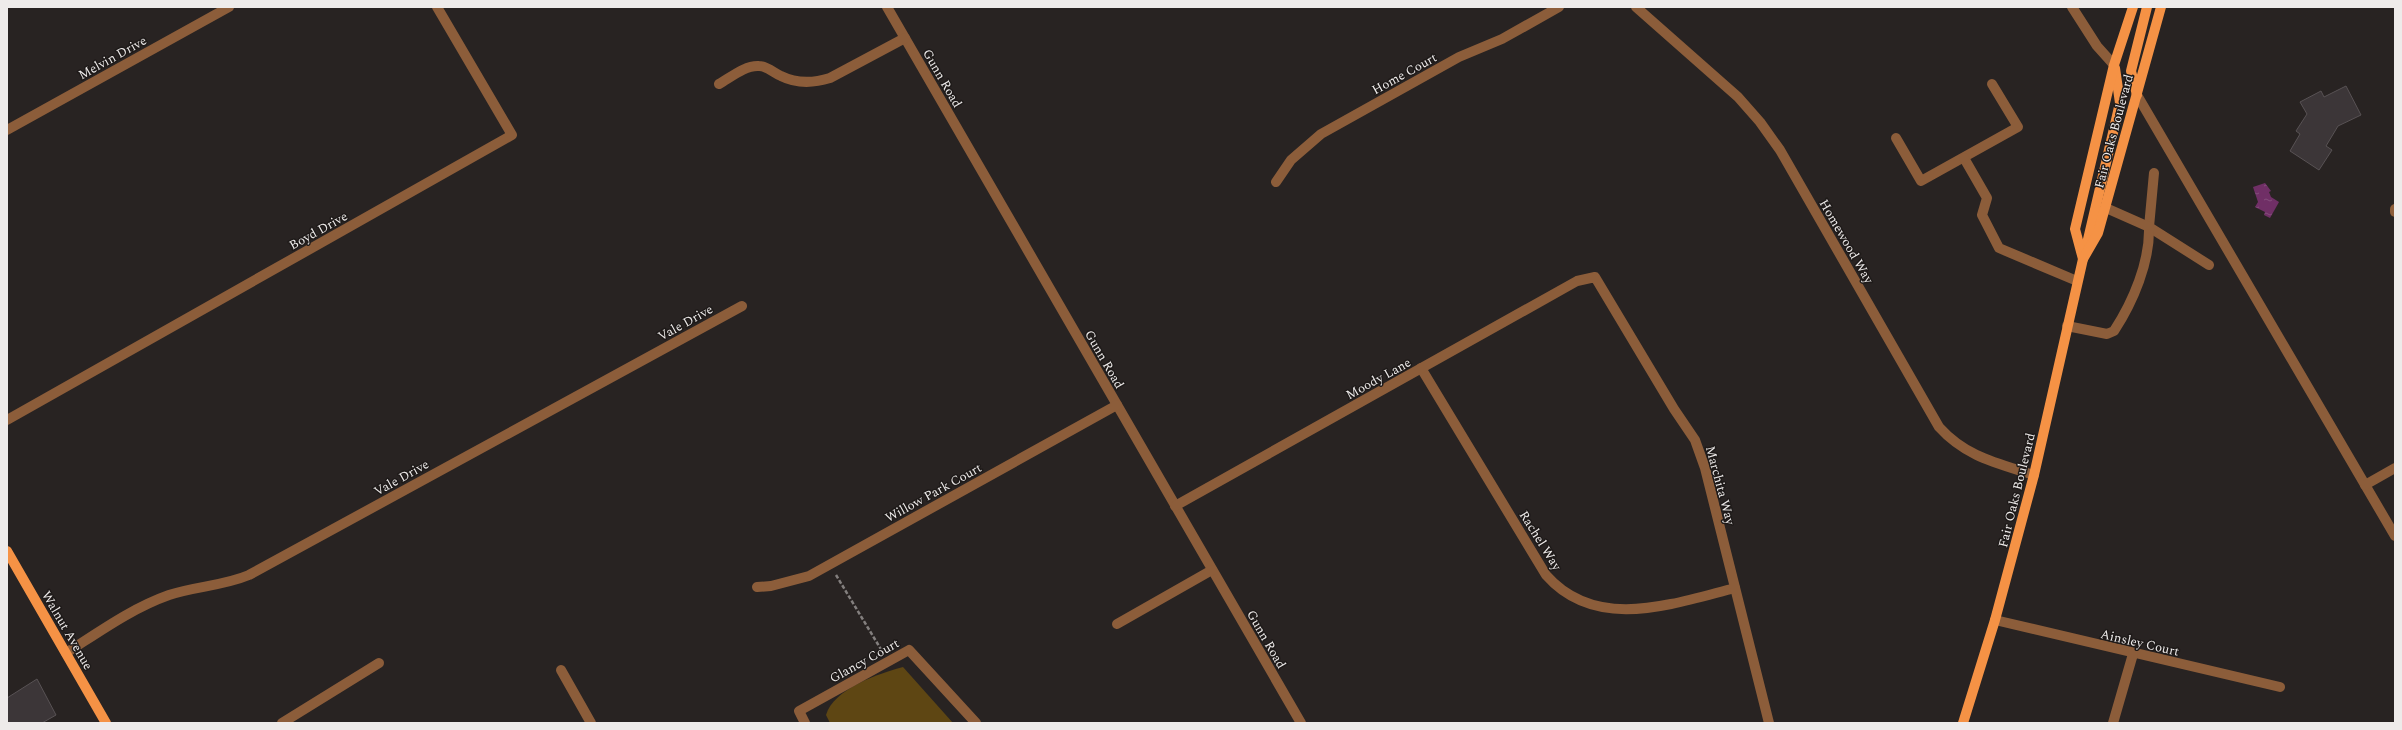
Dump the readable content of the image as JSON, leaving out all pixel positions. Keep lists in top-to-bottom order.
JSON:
{
  "streets": {
    "main road": ["Fair Oaks Boulevard", "Walnut Avenue"],
    "street": [
      "Melvin Drive",
      "Home Court",
      "Gunn Road",
      "Boyd Drive",
      "Homewood Way",
      "Vale Drive",
      "Moody Lane",
      "Marchita Way",
      "Willow Park Court",
      "Rachel Way",
      "Ainsley Court",
      "Glancy Court"
    ]
  },
  "crossings": [
    ["Gunn Road", "Moody Lane"],
    ["Gunn Road", "Willow Park Court"],
    ["Fair Oaks Boulevard", "Homewood Way"],
    ["Fair Oaks Boulevard", "Ainsley Court"],
    ["Vale Drive", "Walnut Avenue"],
    ["Moody Lane", "Marchita Way"],
    ["Moody Lane", "Rachel Way"],
    ["Marchita Way", "Rachel Way"]
  ]
}
